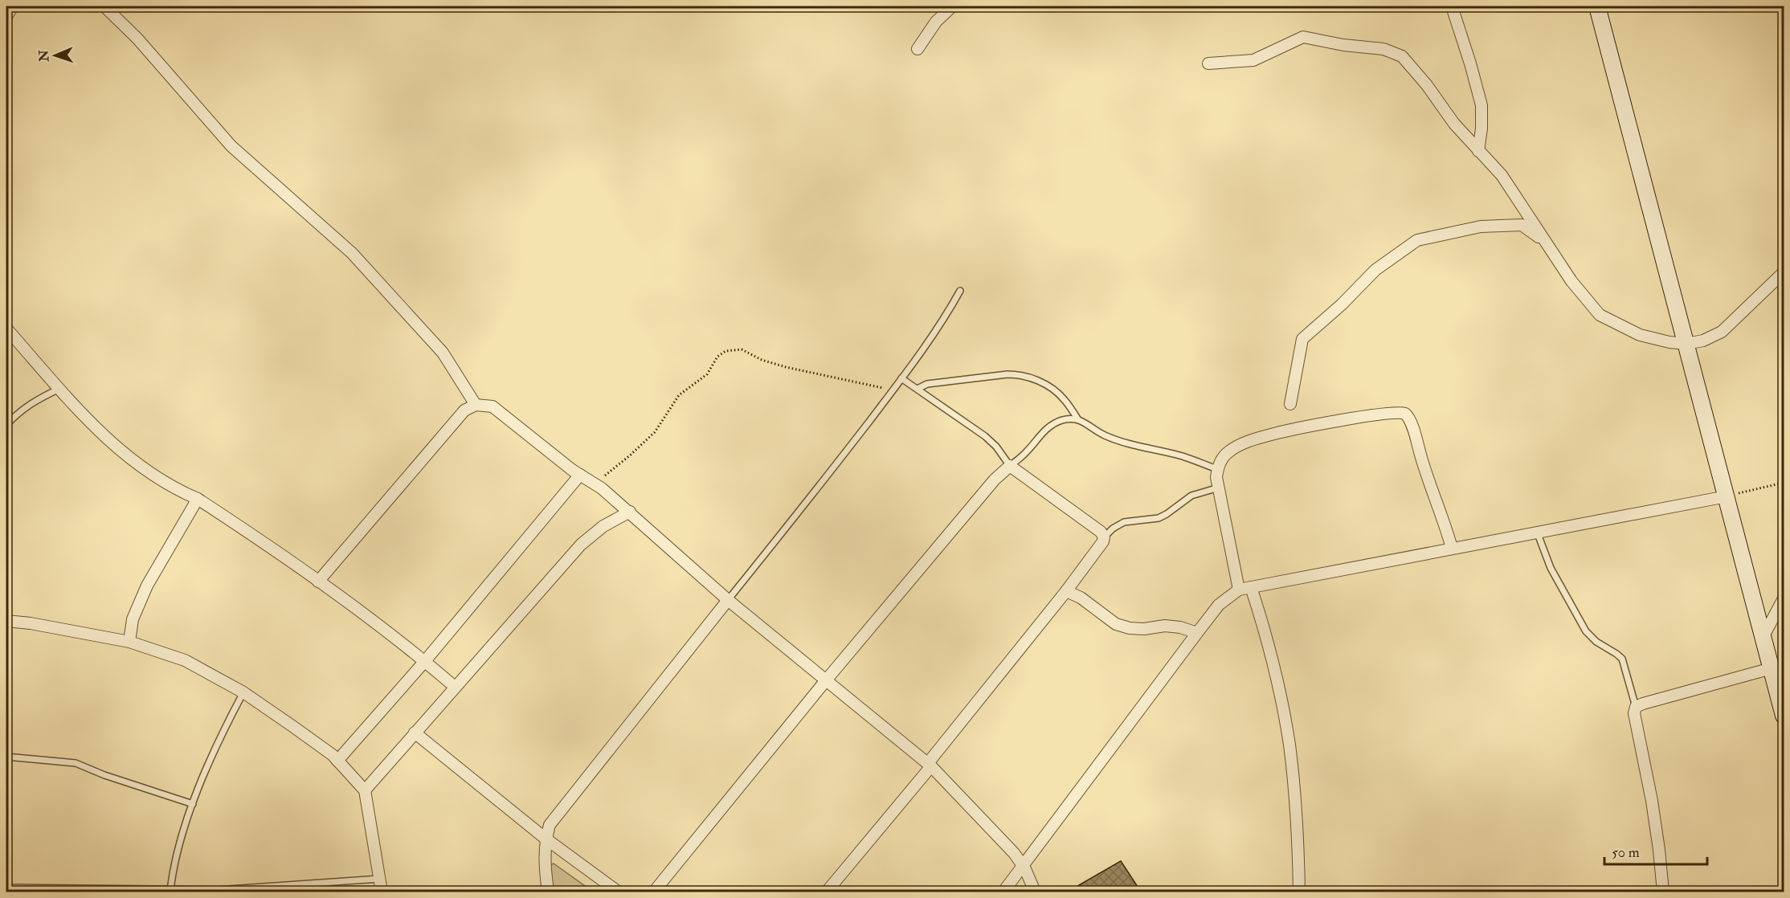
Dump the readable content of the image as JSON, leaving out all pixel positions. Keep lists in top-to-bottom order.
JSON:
{
  "scale_bar": "50 m",
  "north": "left"
}
